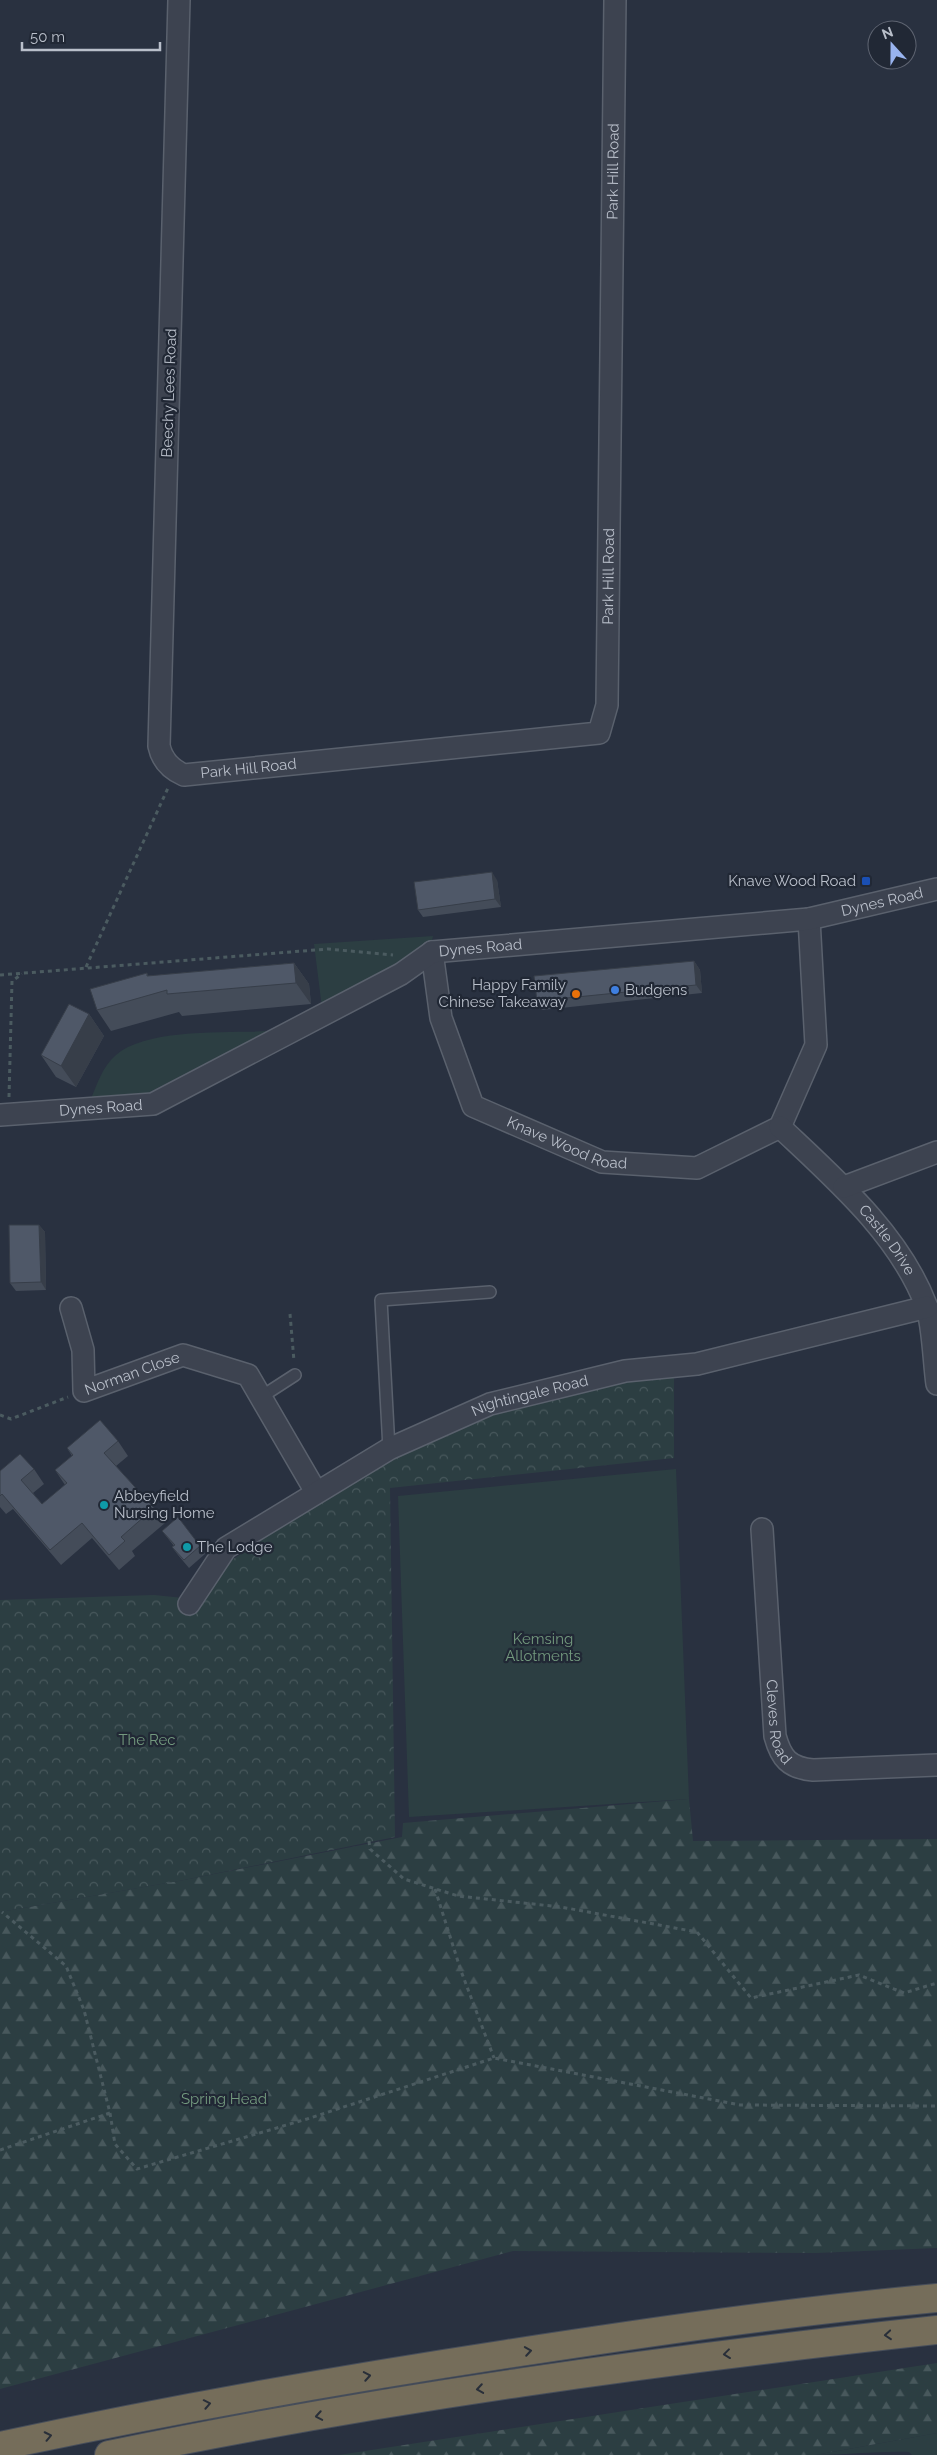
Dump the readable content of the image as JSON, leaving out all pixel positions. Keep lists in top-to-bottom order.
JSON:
{
  "streets": {
    "street": [
      "Park Hill Road",
      "Beechy Lees Road",
      "Dynes Road",
      "Knave Wood Road",
      "Castle Drive",
      "Norman Close",
      "Nightingale Road",
      "Cleves Road"
    ]
  },
  "crossings": [
    ["Park Hill Road", "Beechy Lees Road"],
    ["Dynes Road", "Knave Wood Road"],
    ["Knave Wood Road", "Castle Drive"],
    ["Castle Drive", "Nightingale Road"],
    ["Norman Close", "Nightingale Road"]
  ],
  "parks": ["Kemsing Allotments", "The Rec", "Spring Head"],
  "places": {
    "transit": ["Knave Wood Road"],
    "other": [
      "Budgens",
      "Happy Family Chinese Takeaway",
      "Abbeyfield Nursing Home",
      "The Lodge"
    ]
  },
  "scale_bar": "50 m",
  "north": "top"
}
